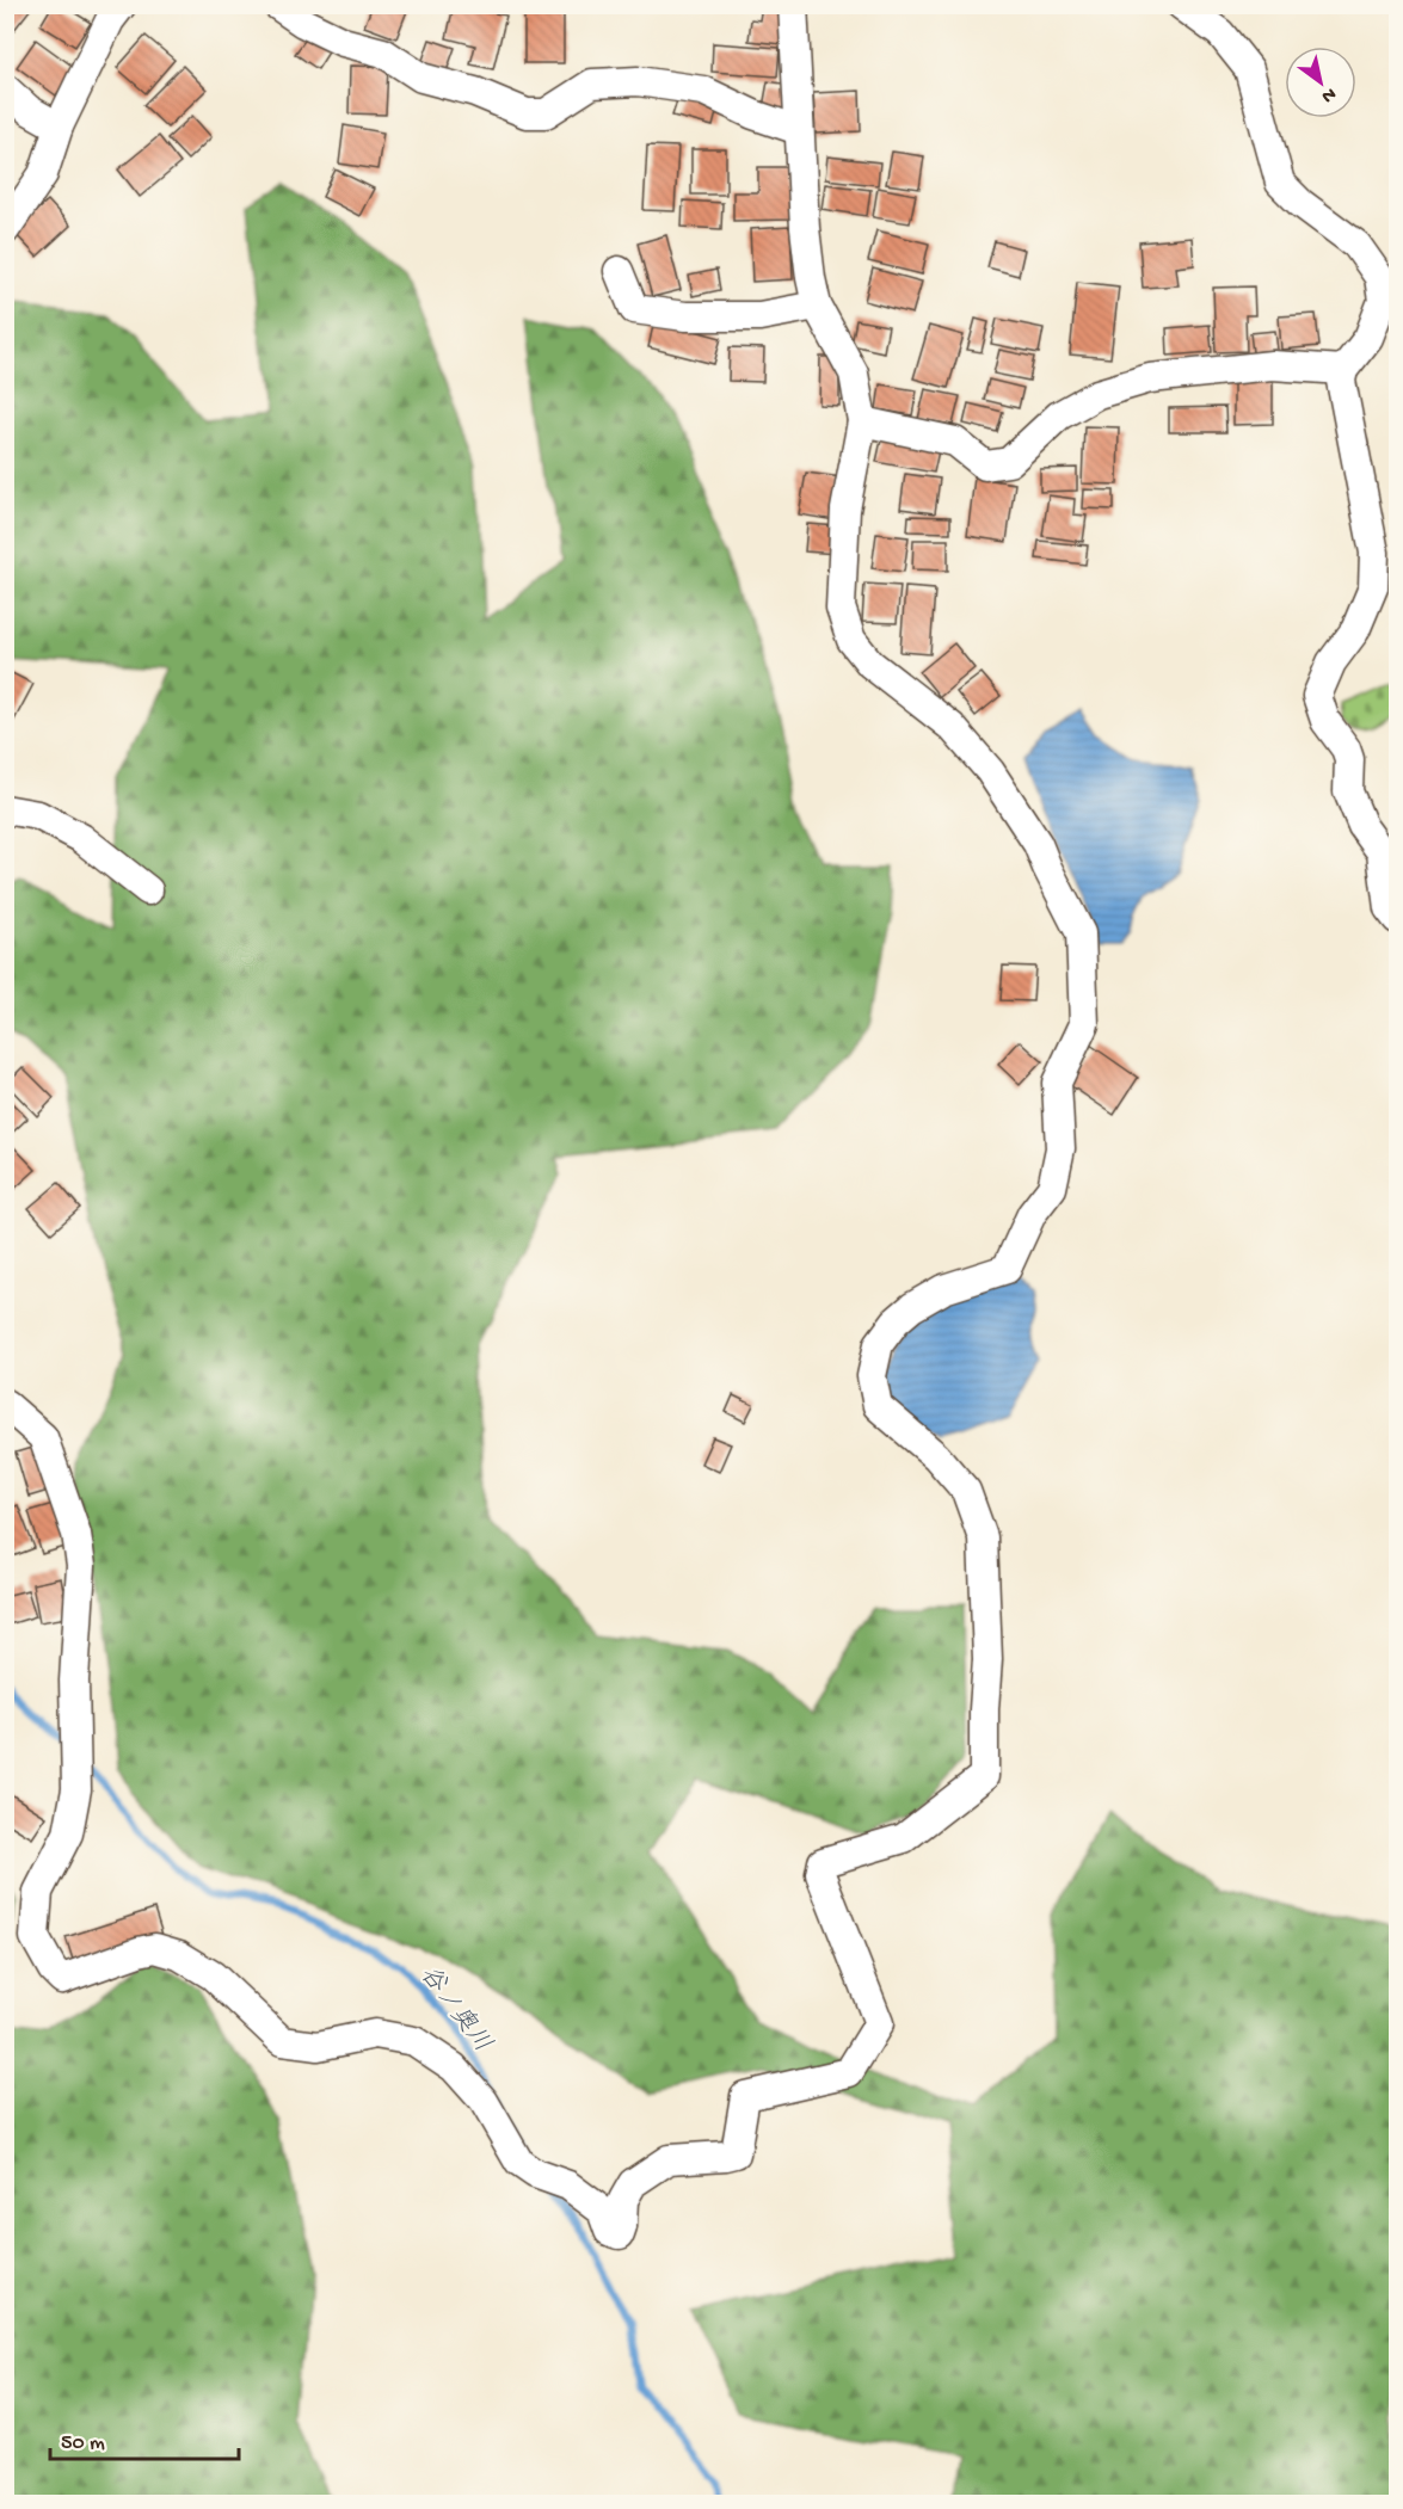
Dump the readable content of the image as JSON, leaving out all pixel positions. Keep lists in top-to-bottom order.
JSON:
{
  "water": ["谷ノ奥川"],
  "scale_bar": "50 m",
  "north": "bottom right"
}
